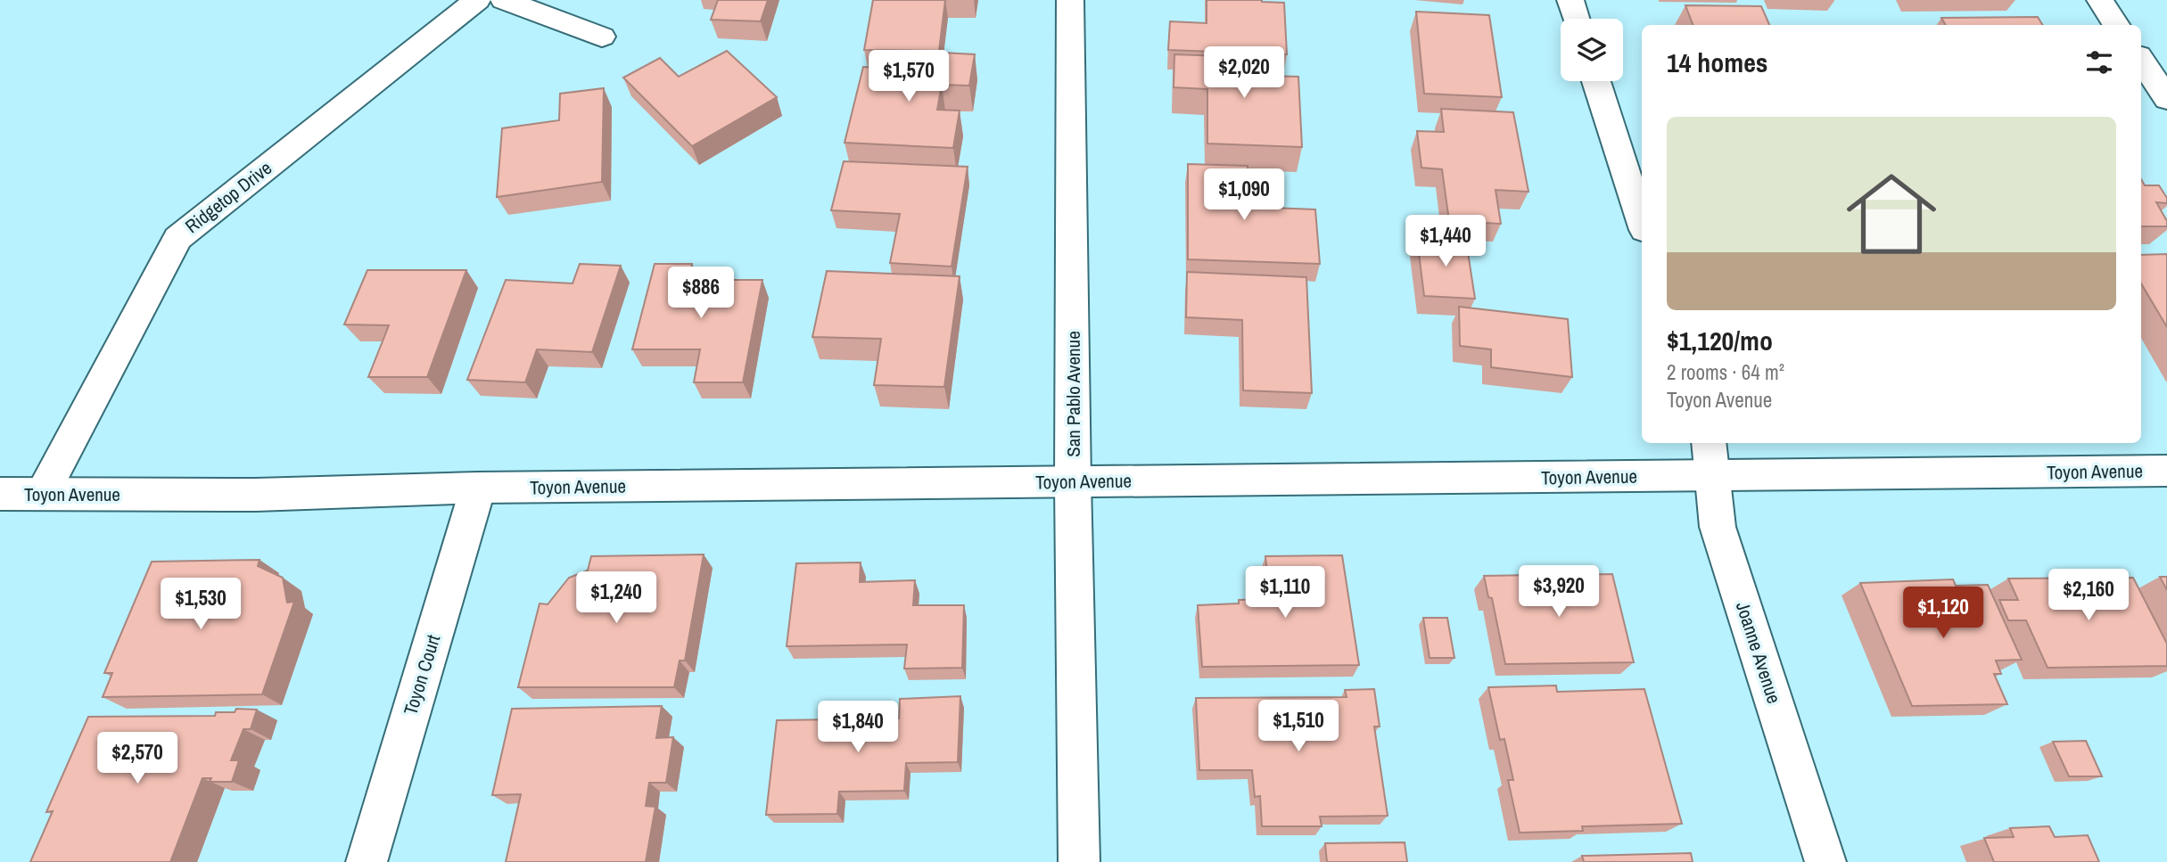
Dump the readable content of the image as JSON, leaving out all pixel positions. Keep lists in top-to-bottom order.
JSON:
{
  "streets": {
    "street": [
      "Ridgetop Drive",
      "San Pablo Avenue",
      "Toyon Avenue",
      "Joanne Avenue",
      "Toyon Court"
    ]
  },
  "crossings": [
    ["Ridgetop Drive", "Toyon Avenue"],
    ["San Pablo Avenue", "Toyon Avenue"],
    ["Toyon Avenue", "Joanne Avenue"],
    ["Toyon Avenue", "Toyon Court"]
  ],
  "page": {
    "heading": "14 homes",
    "price": [
      "$2,020",
      "$1,570",
      "$1,090",
      "$1,440",
      "$886",
      "$3,920",
      "$1,110",
      "$2,160",
      "$1,240",
      "$1,530",
      "$1,120",
      "$1,510",
      "$1,840",
      "$2,570"
    ],
    "list": [
      {
        "name": "$1,120/mo",
        "note": "2 rooms · 64 m² · Toyon Avenue"
      }
    ]
  }
}
